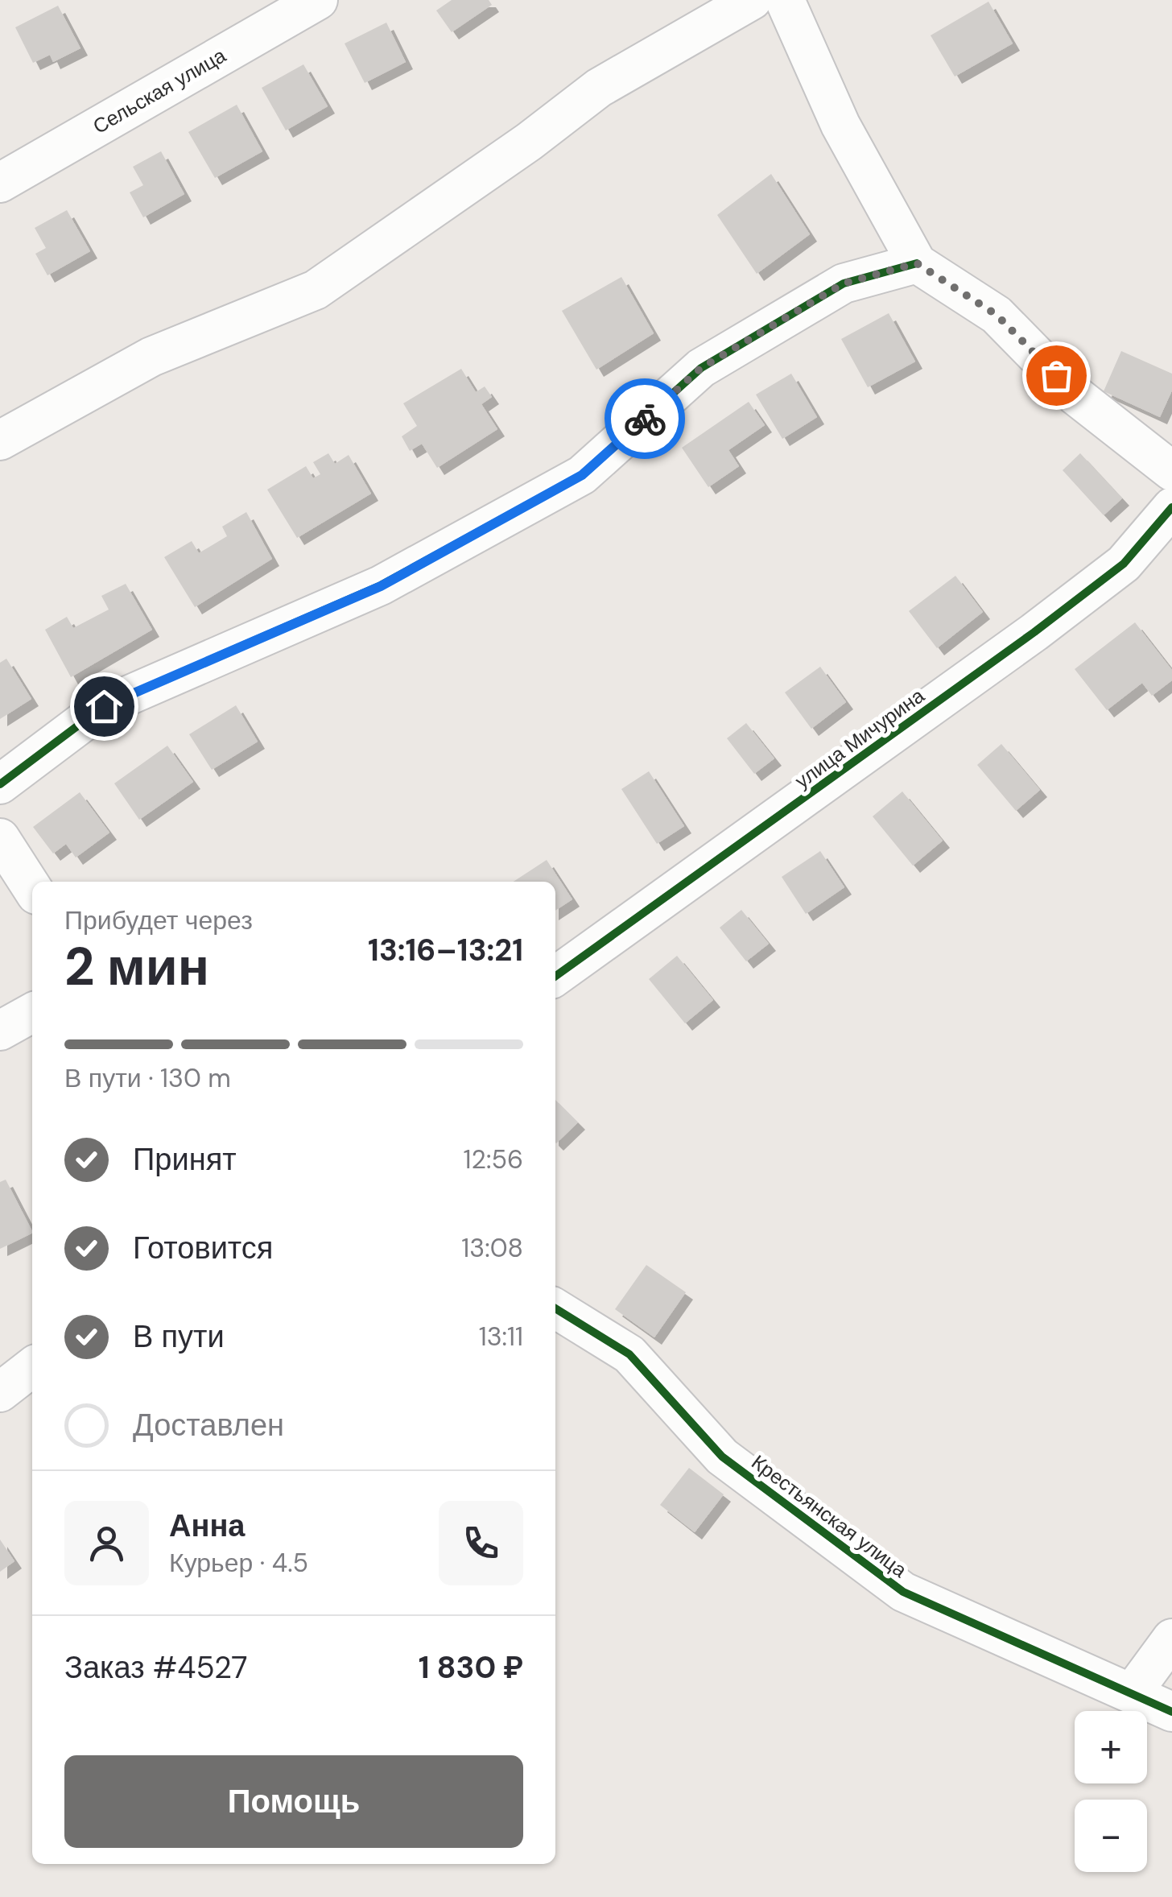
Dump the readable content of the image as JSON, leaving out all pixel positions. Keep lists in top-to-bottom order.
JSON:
{
  "streets": {
    "street": ["Сельская улица", "улица Мичурина", "Крестьянская улица"]
  },
  "page": {
    "heading": ["2 мин", "Прибудет через", "13:16–13:21"],
    "panel": [
      "Анна",
      "Курьер · 4.5",
      "Заказ #4527",
      "1 830 ₽"
    ],
    "bar": "В пути · 130 m",
    "list": [
      ["Принят", "12:56"],
      ["Готовится", "13:08"],
      ["В пути", "13:11"],
      "Доставлен"
    ],
    "map_buttons": ["+", "−"],
    "buttons": "Помощь"
  }
}
